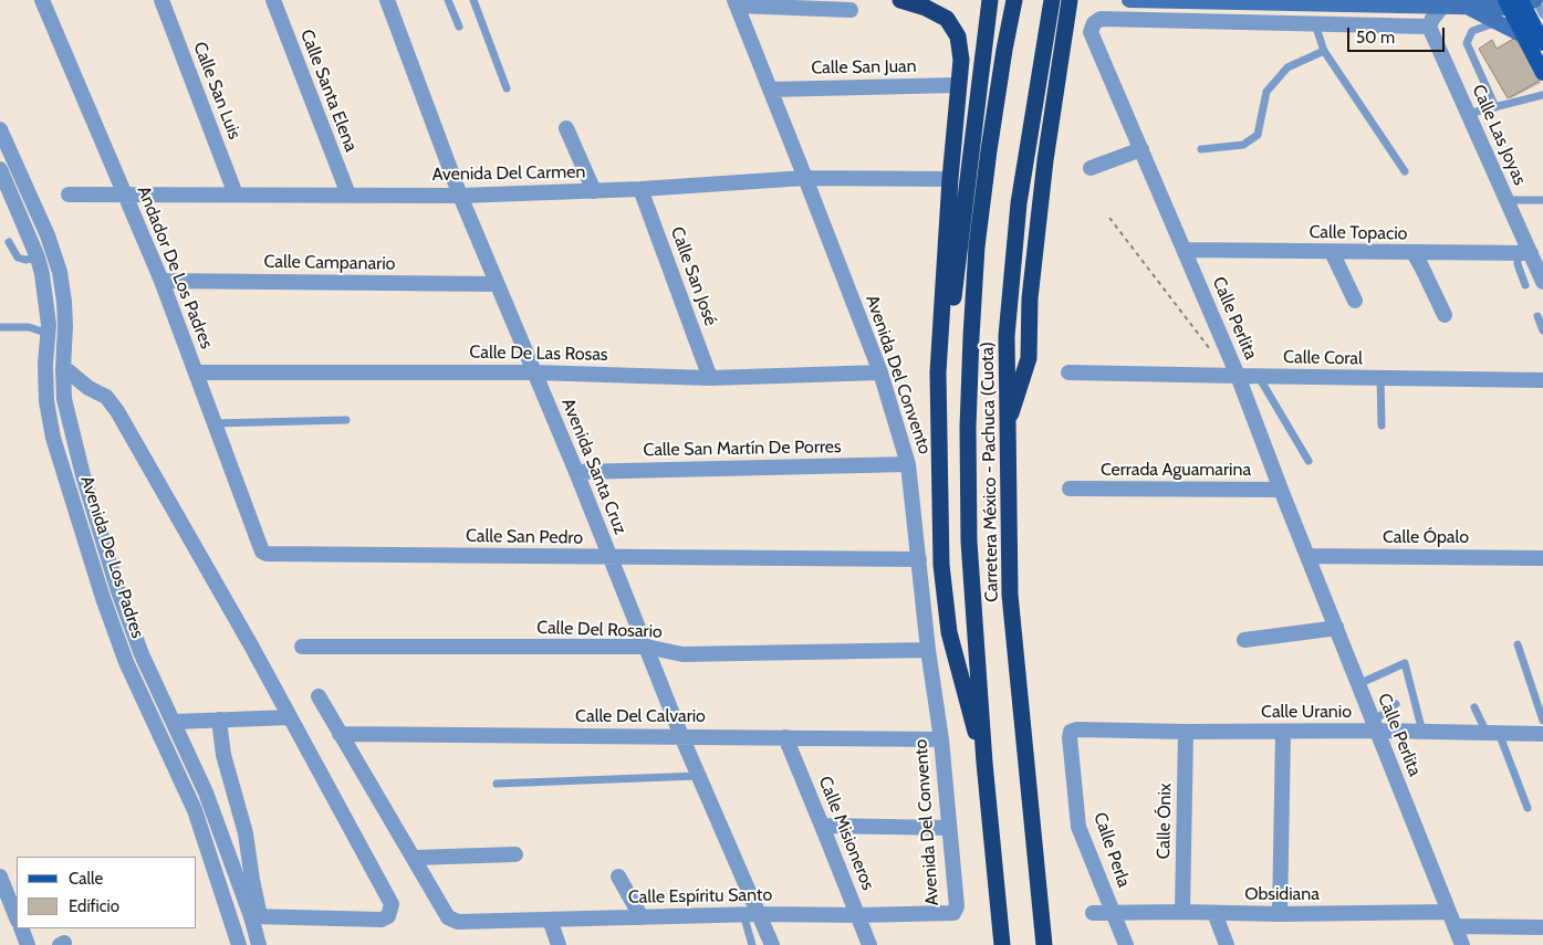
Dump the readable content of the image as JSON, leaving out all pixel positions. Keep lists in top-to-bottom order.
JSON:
{
  "streets": {
    "highway": ["Carretera México - Pachuca (Cuota)"],
    "street": [
      "Calle San Juan",
      "Calle San Luis",
      "Calle Santa Elena",
      "Calle Las Joyas",
      "Avenida Del Carmen",
      "Calle Topacio",
      "Calle Campanario",
      "Andador De Los Padres",
      "Calle San José",
      "Calle Perlita",
      "Calle De Las Rosas",
      "Calle Coral",
      "Avenida Del Convento",
      "Calle San Martín De Porres",
      "Avenida Santa Cruz",
      "Cerrada Aguamarina",
      "Calle San Pedro",
      "Calle Ópalo",
      "Avenida De Los Padres",
      "Calle Del Rosario",
      "Calle Uranio",
      "Calle Del Calvario",
      "Calle Ónix",
      "Calle Misioneros",
      "Calle Perla",
      "Obsidiana",
      "Calle Espíritu Santo"
    ]
  },
  "crossings": [
    ["Calle San Juan", "Avenida Del Convento"],
    ["Calle San Luis", "Avenida Del Carmen"],
    ["Calle Santa Elena", "Avenida Del Carmen"],
    ["Calle Las Joyas", "Calle Topacio"],
    ["Calle Las Joyas", "Calle Perlita"],
    ["Avenida Del Carmen", "Andador De Los Padres"],
    ["Avenida Del Carmen", "Calle San José"],
    ["Avenida Del Carmen", "Avenida Del Convento"],
    ["Avenida Del Carmen", "Avenida Santa Cruz"],
    ["Calle Topacio", "Calle Perlita"],
    ["Calle Campanario", "Andador De Los Padres"],
    ["Calle Campanario", "Avenida Santa Cruz"],
    ["Andador De Los Padres", "Calle De Las Rosas"],
    ["Andador De Los Padres", "Calle San Pedro"],
    ["Calle San José", "Calle De Las Rosas"],
    ["Calle Perlita", "Calle Coral"],
    ["Calle Perlita", "Cerrada Aguamarina"],
    ["Calle Perlita", "Calle Ópalo"],
    ["Calle Perlita", "Calle Uranio"],
    ["Calle Perlita", "Obsidiana"],
    ["Calle De Las Rosas", "Avenida Del Convento"],
    ["Calle De Las Rosas", "Avenida Santa Cruz"],
    ["Avenida Del Convento", "Calle San Martín De Porres"],
    ["Avenida Del Convento", "Calle San Pedro"],
    ["Avenida Del Convento", "Calle Del Rosario"],
    ["Avenida Del Convento", "Calle Del Calvario"],
    ["Avenida Del Convento", "Calle Espíritu Santo"],
    ["Calle San Martín De Porres", "Avenida Santa Cruz"],
    ["Avenida Santa Cruz", "Calle San Pedro"],
    ["Avenida Santa Cruz", "Calle Del Rosario"],
    ["Avenida Santa Cruz", "Calle Del Calvario"],
    ["Avenida Santa Cruz", "Calle Espíritu Santo"],
    ["Calle Uranio", "Calle Ónix"],
    ["Calle Uranio", "Calle Perla"],
    ["Calle Del Calvario", "Calle Misioneros"],
    ["Calle Ónix", "Obsidiana"],
    ["Calle Misioneros", "Calle Espíritu Santo"],
    ["Calle Perla", "Obsidiana"]
  ],
  "legend": ["Calle", "Edificio"],
  "scale_bar": "50 m"
}
